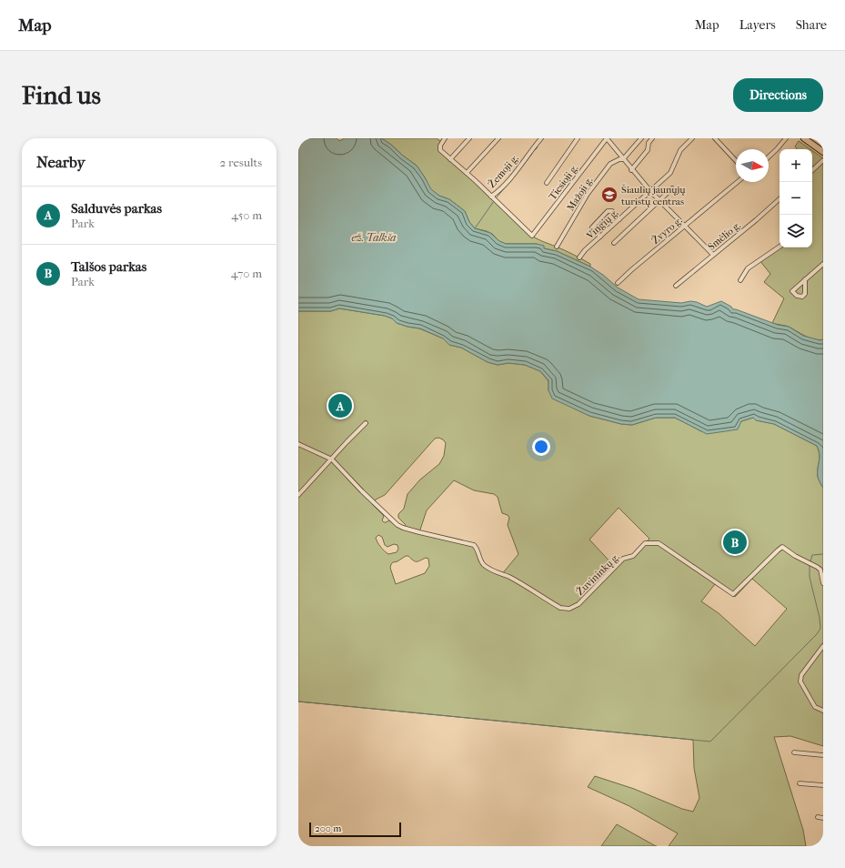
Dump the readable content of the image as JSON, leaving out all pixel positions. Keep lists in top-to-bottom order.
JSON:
{
  "streets": {
    "street": [
      "Žemoji g.",
      "Tiesioji g.",
      "Mažoji g.",
      "Vingių g.",
      "Žvyro g.",
      "Smėlio g.",
      "Žuvininkų g."
    ]
  },
  "crossings": [
    ["Žemoji g.", "Tiesioji g."]
  ],
  "water": ["ež. Talkša"],
  "places": {
    "school or university": ["Šiaulių jaunųjų turistų centras"]
  },
  "scale_bar": "200 m",
  "north": "right",
  "page": {
    "header": "Map",
    "nav": ["Map", "Layers", "Share"],
    "buttons": "Directions",
    "title": "Find us",
    "heading": ["Nearby", "2 results"],
    "map_buttons": ["+", "−"],
    "list": [
      {
        "mark": "A",
        "name": "Salduvės parkas",
        "note": "Park",
        "value": "450 m"
      },
      {
        "mark": "B",
        "name": "Talšos parkas",
        "note": "Park",
        "value": "470 m"
      }
    ],
    "pins": ["A", "B"],
    "scale": "200 m"
  }
}
